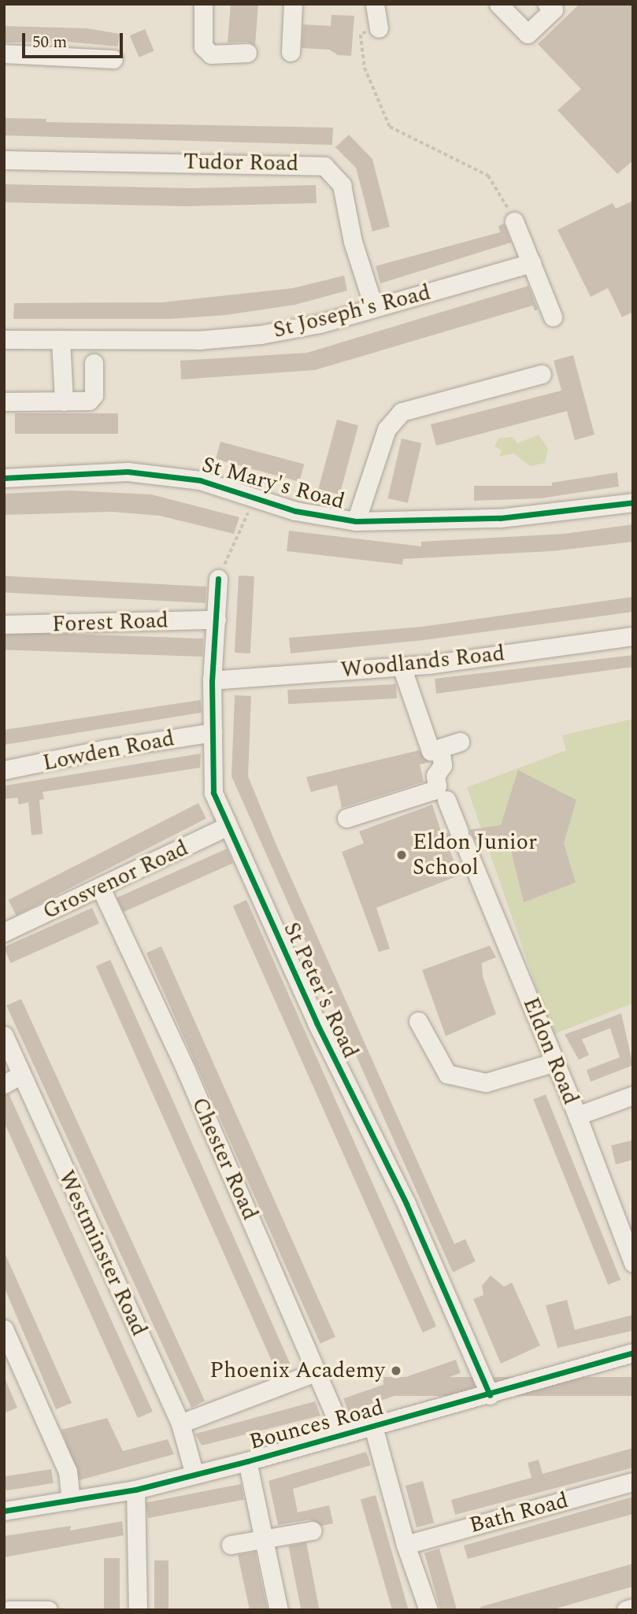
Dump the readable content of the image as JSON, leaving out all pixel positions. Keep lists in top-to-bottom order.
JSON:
{
  "streets": {
    "street": [
      "Tudor Road",
      "St Joseph's Road",
      "St Mary's Road",
      "Forest Road",
      "Woodlands Road",
      "Lowden Road",
      "Grosvenor Road",
      "St Peter's Road",
      "Eldon Road",
      "Chester Road",
      "Westminster Road",
      "Bounces Road",
      "Bath Road"
    ]
  },
  "crossings": [
    ["Tudor Road", "St Joseph's Road"],
    ["Forest Road", "St Peter's Road"],
    ["Woodlands Road", "St Peter's Road"],
    ["Lowden Road", "St Peter's Road"],
    ["Grosvenor Road", "St Peter's Road"],
    ["Grosvenor Road", "Chester Road"],
    ["St Peter's Road", "Bounces Road"],
    ["Chester Road", "Bounces Road"],
    ["Westminster Road", "Bounces Road"]
  ],
  "places": ["Eldon Junior School", "Phoenix Academy"],
  "scale_bar": "50 m"
}
